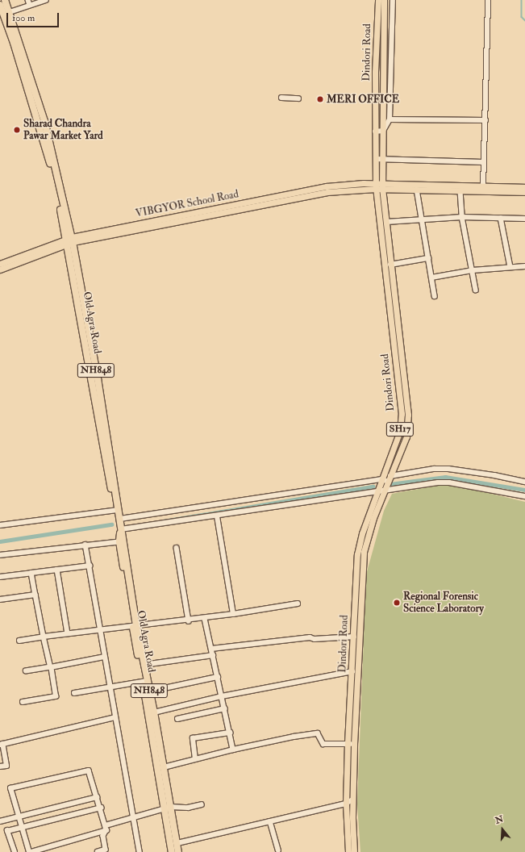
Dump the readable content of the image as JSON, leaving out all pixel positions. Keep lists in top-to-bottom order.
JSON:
{
  "streets": {
    "highway": ["Old Agra Road", "NH848"],
    "main road": ["Dindori Road", "VIBGYOR School Road", "SH17"]
  },
  "crossings": [
    ["Dindori Road", "VIBGYOR School Road"],
    ["VIBGYOR School Road", "NH848"],
    ["Old Agra Road", "NH848"]
  ],
  "places": ["MERI OFFICE", "Sharad Chandra Pawar Market Yard", "Regional Forensic Science Laboratory"],
  "scale_bar": "100 m",
  "north": "top"
}
